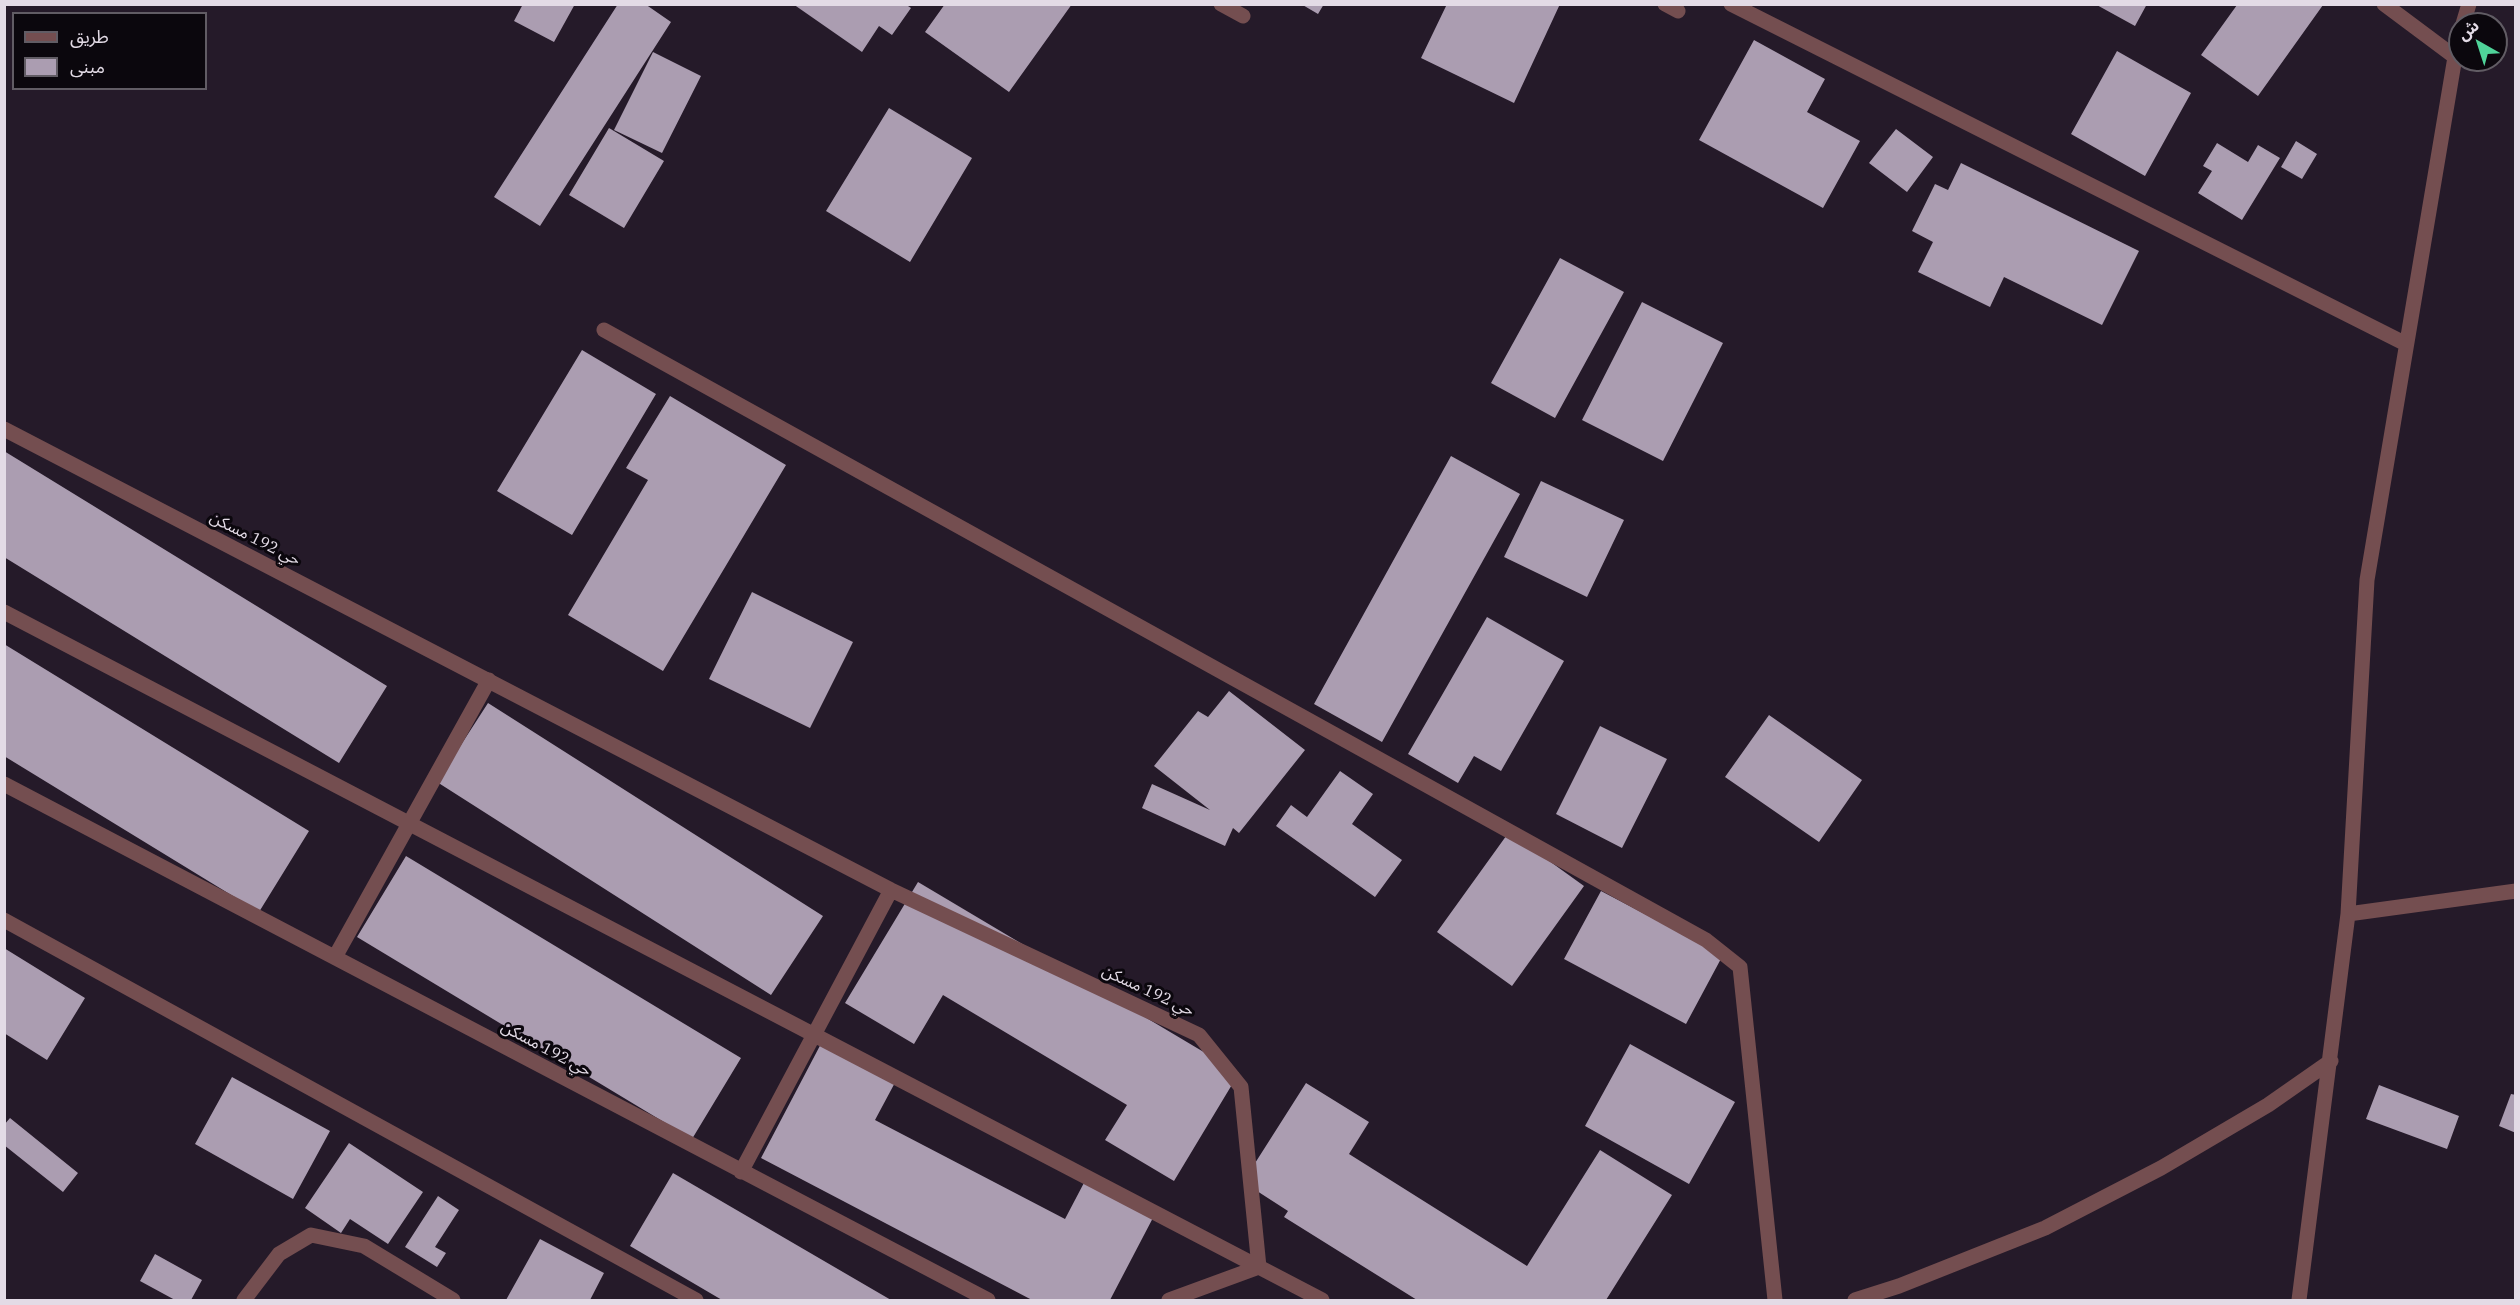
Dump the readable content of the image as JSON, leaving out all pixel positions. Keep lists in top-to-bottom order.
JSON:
{
  "streets": {
    "street": ["حي 192 مسكن"]
  },
  "legend": ["طريق", "مبنى"],
  "north": "top left"
}
